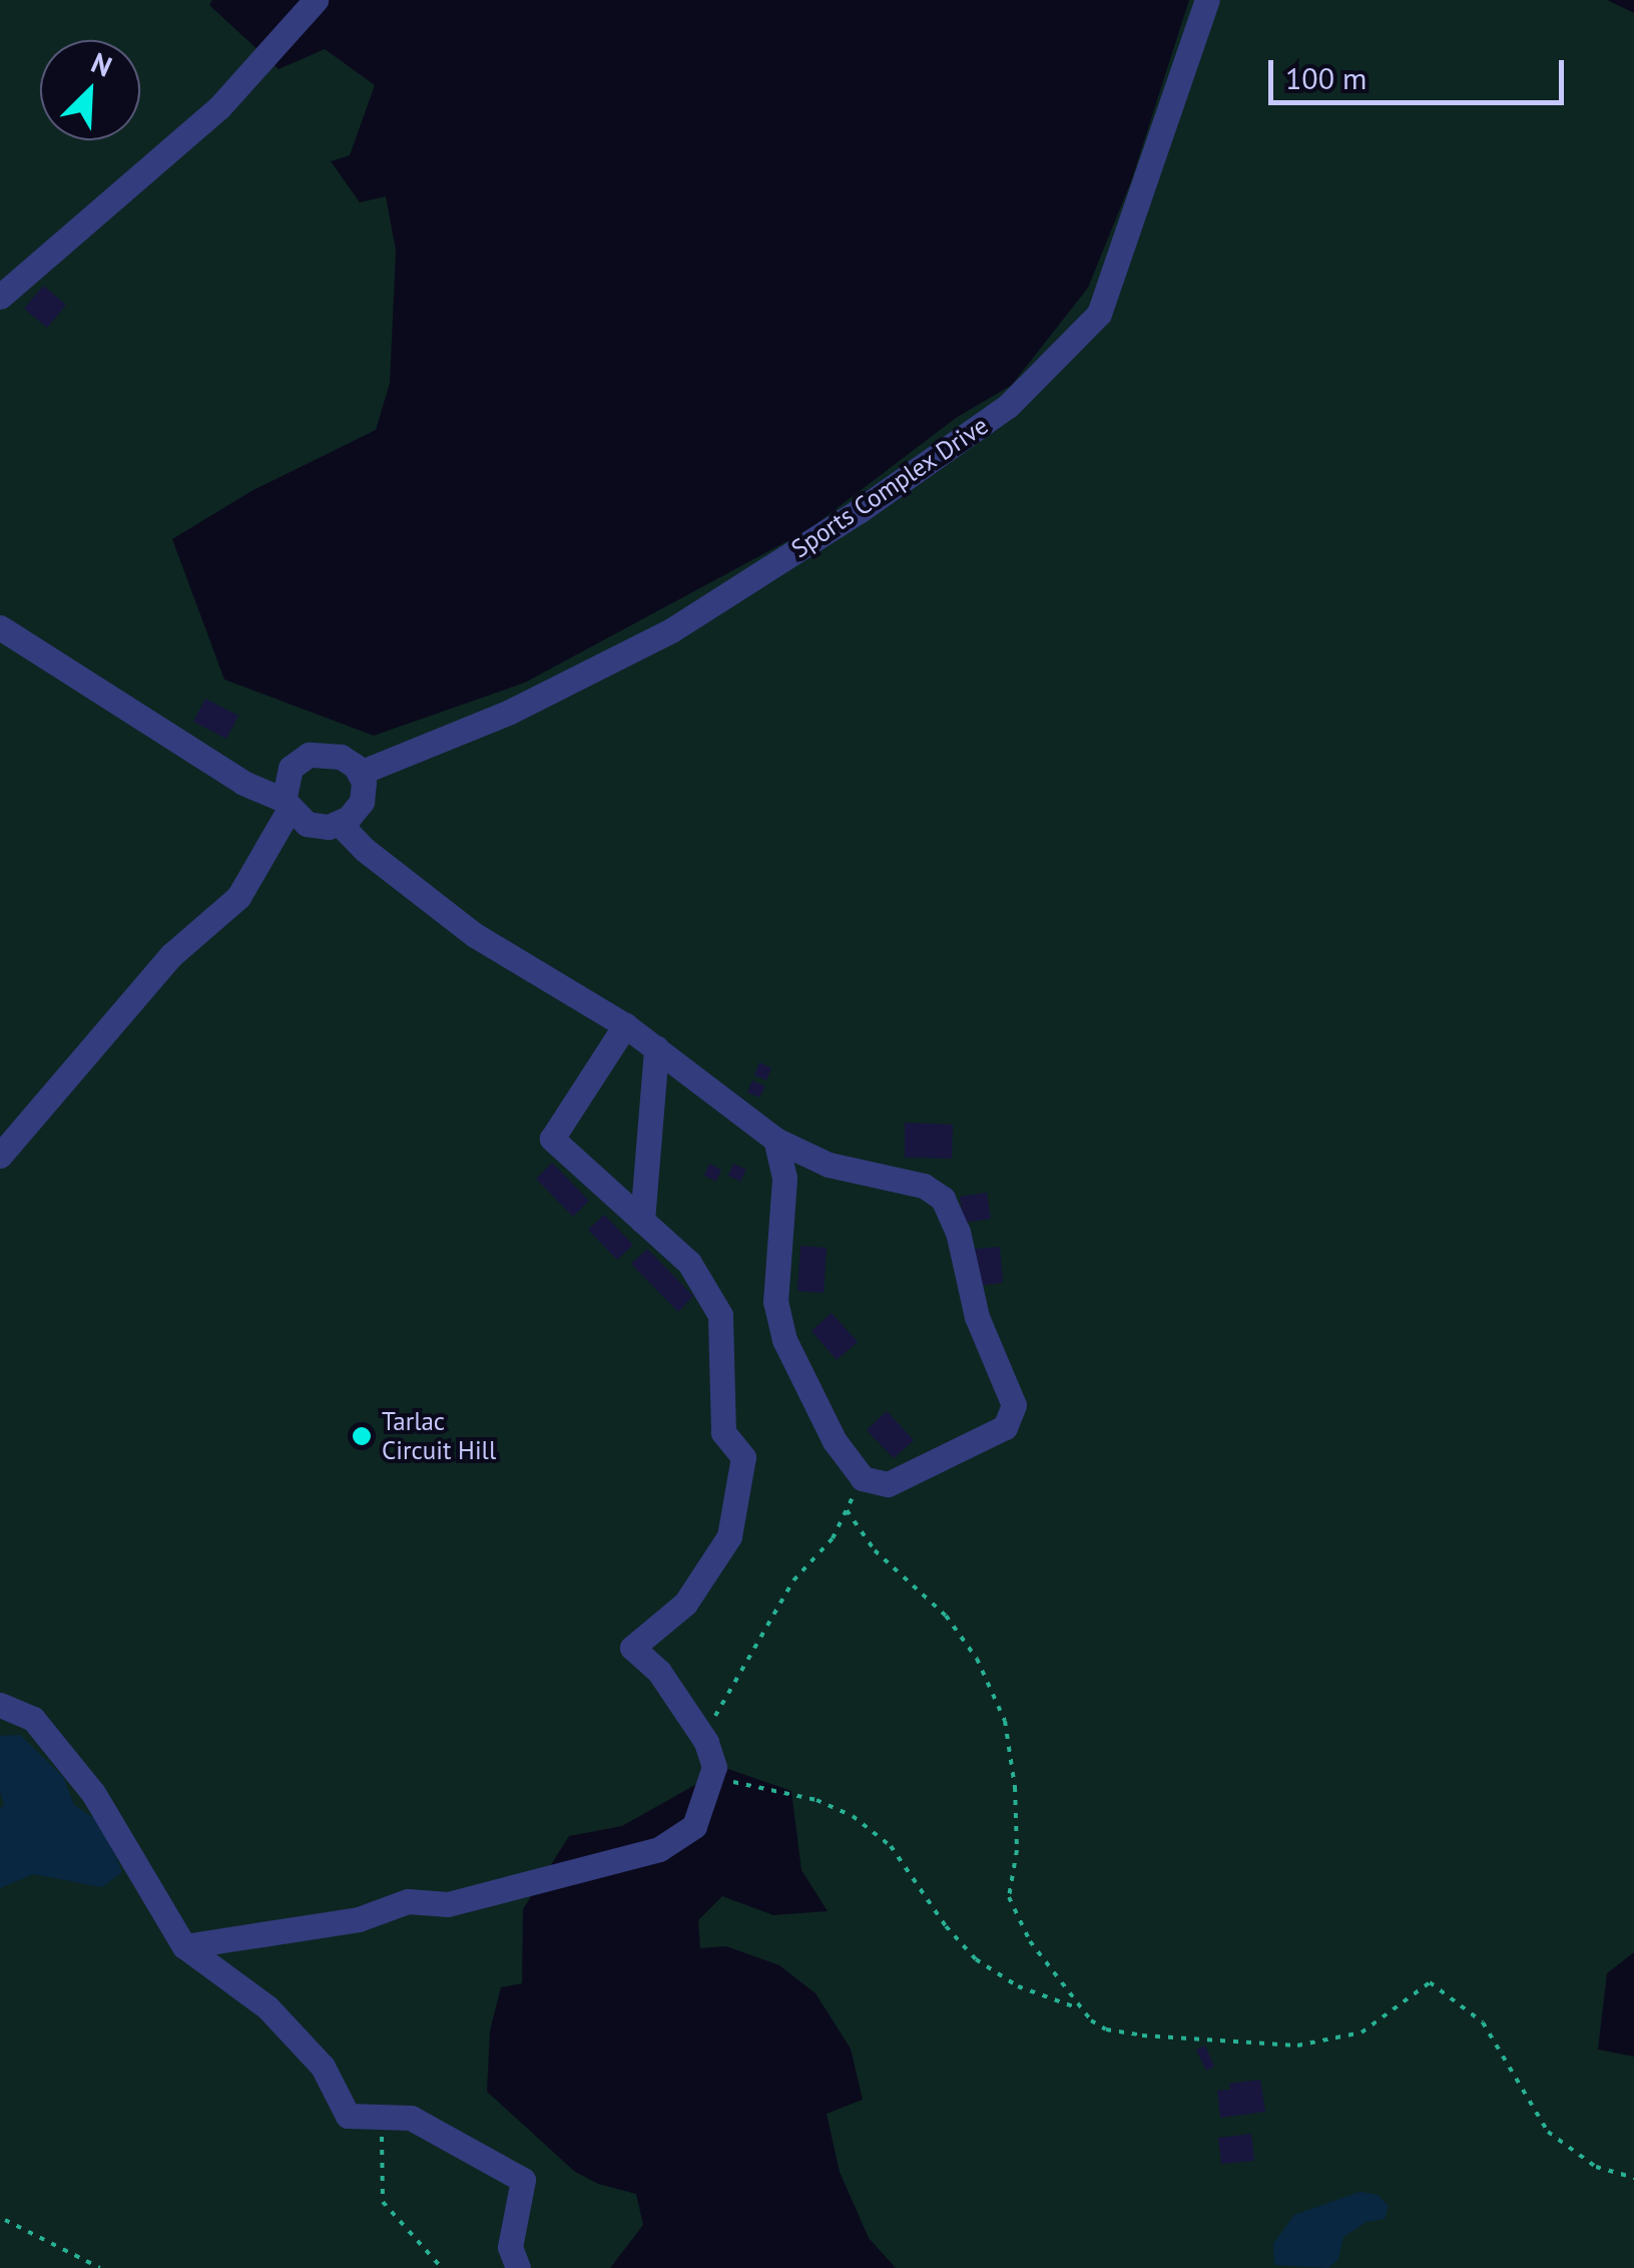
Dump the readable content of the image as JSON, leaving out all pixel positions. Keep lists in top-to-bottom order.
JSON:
{
  "streets": {
    "street": ["Sports Complex Drive"]
  },
  "places": ["Tarlac Circuit Hill"],
  "scale_bar": "100 m",
  "north": "top right"
}
